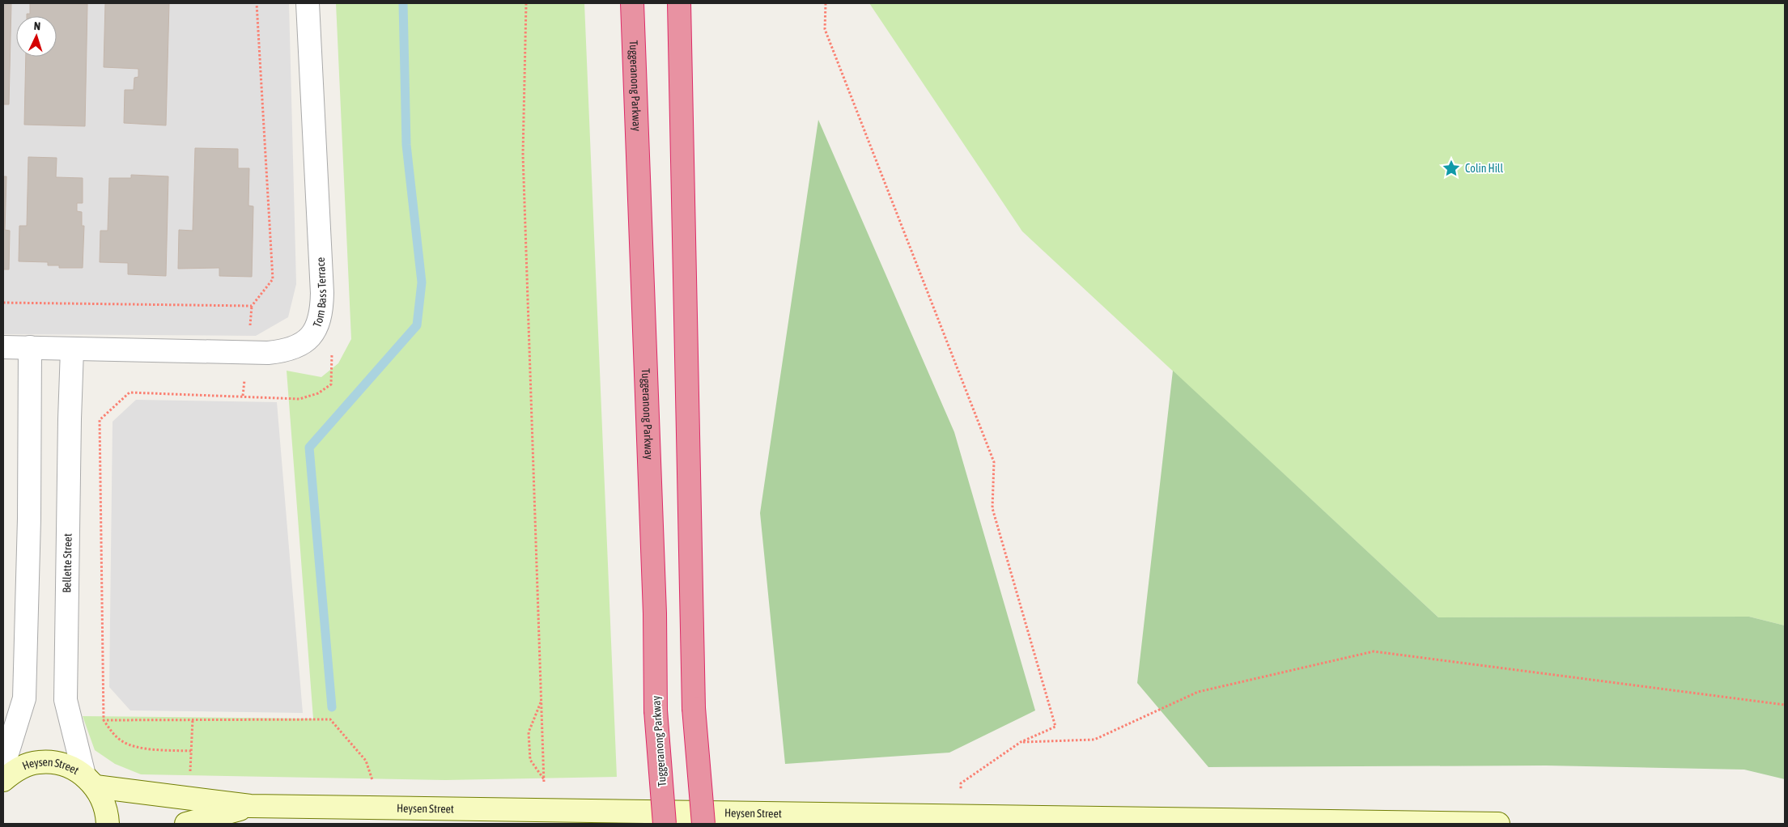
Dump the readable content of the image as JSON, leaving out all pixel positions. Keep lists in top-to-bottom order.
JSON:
{
  "streets": {
    "highway": ["Tuggeranong Parkway"],
    "main road": ["Heysen Street"],
    "street": ["Tom Bass Terrace", "Bellette Street"]
  },
  "crossings": [
    ["Tom Bass Terrace", "Bellette Street"],
    ["Bellette Street", "Heysen Street"]
  ],
  "places": {
    "place": ["Colin Hill"]
  },
  "north": "top"
}
